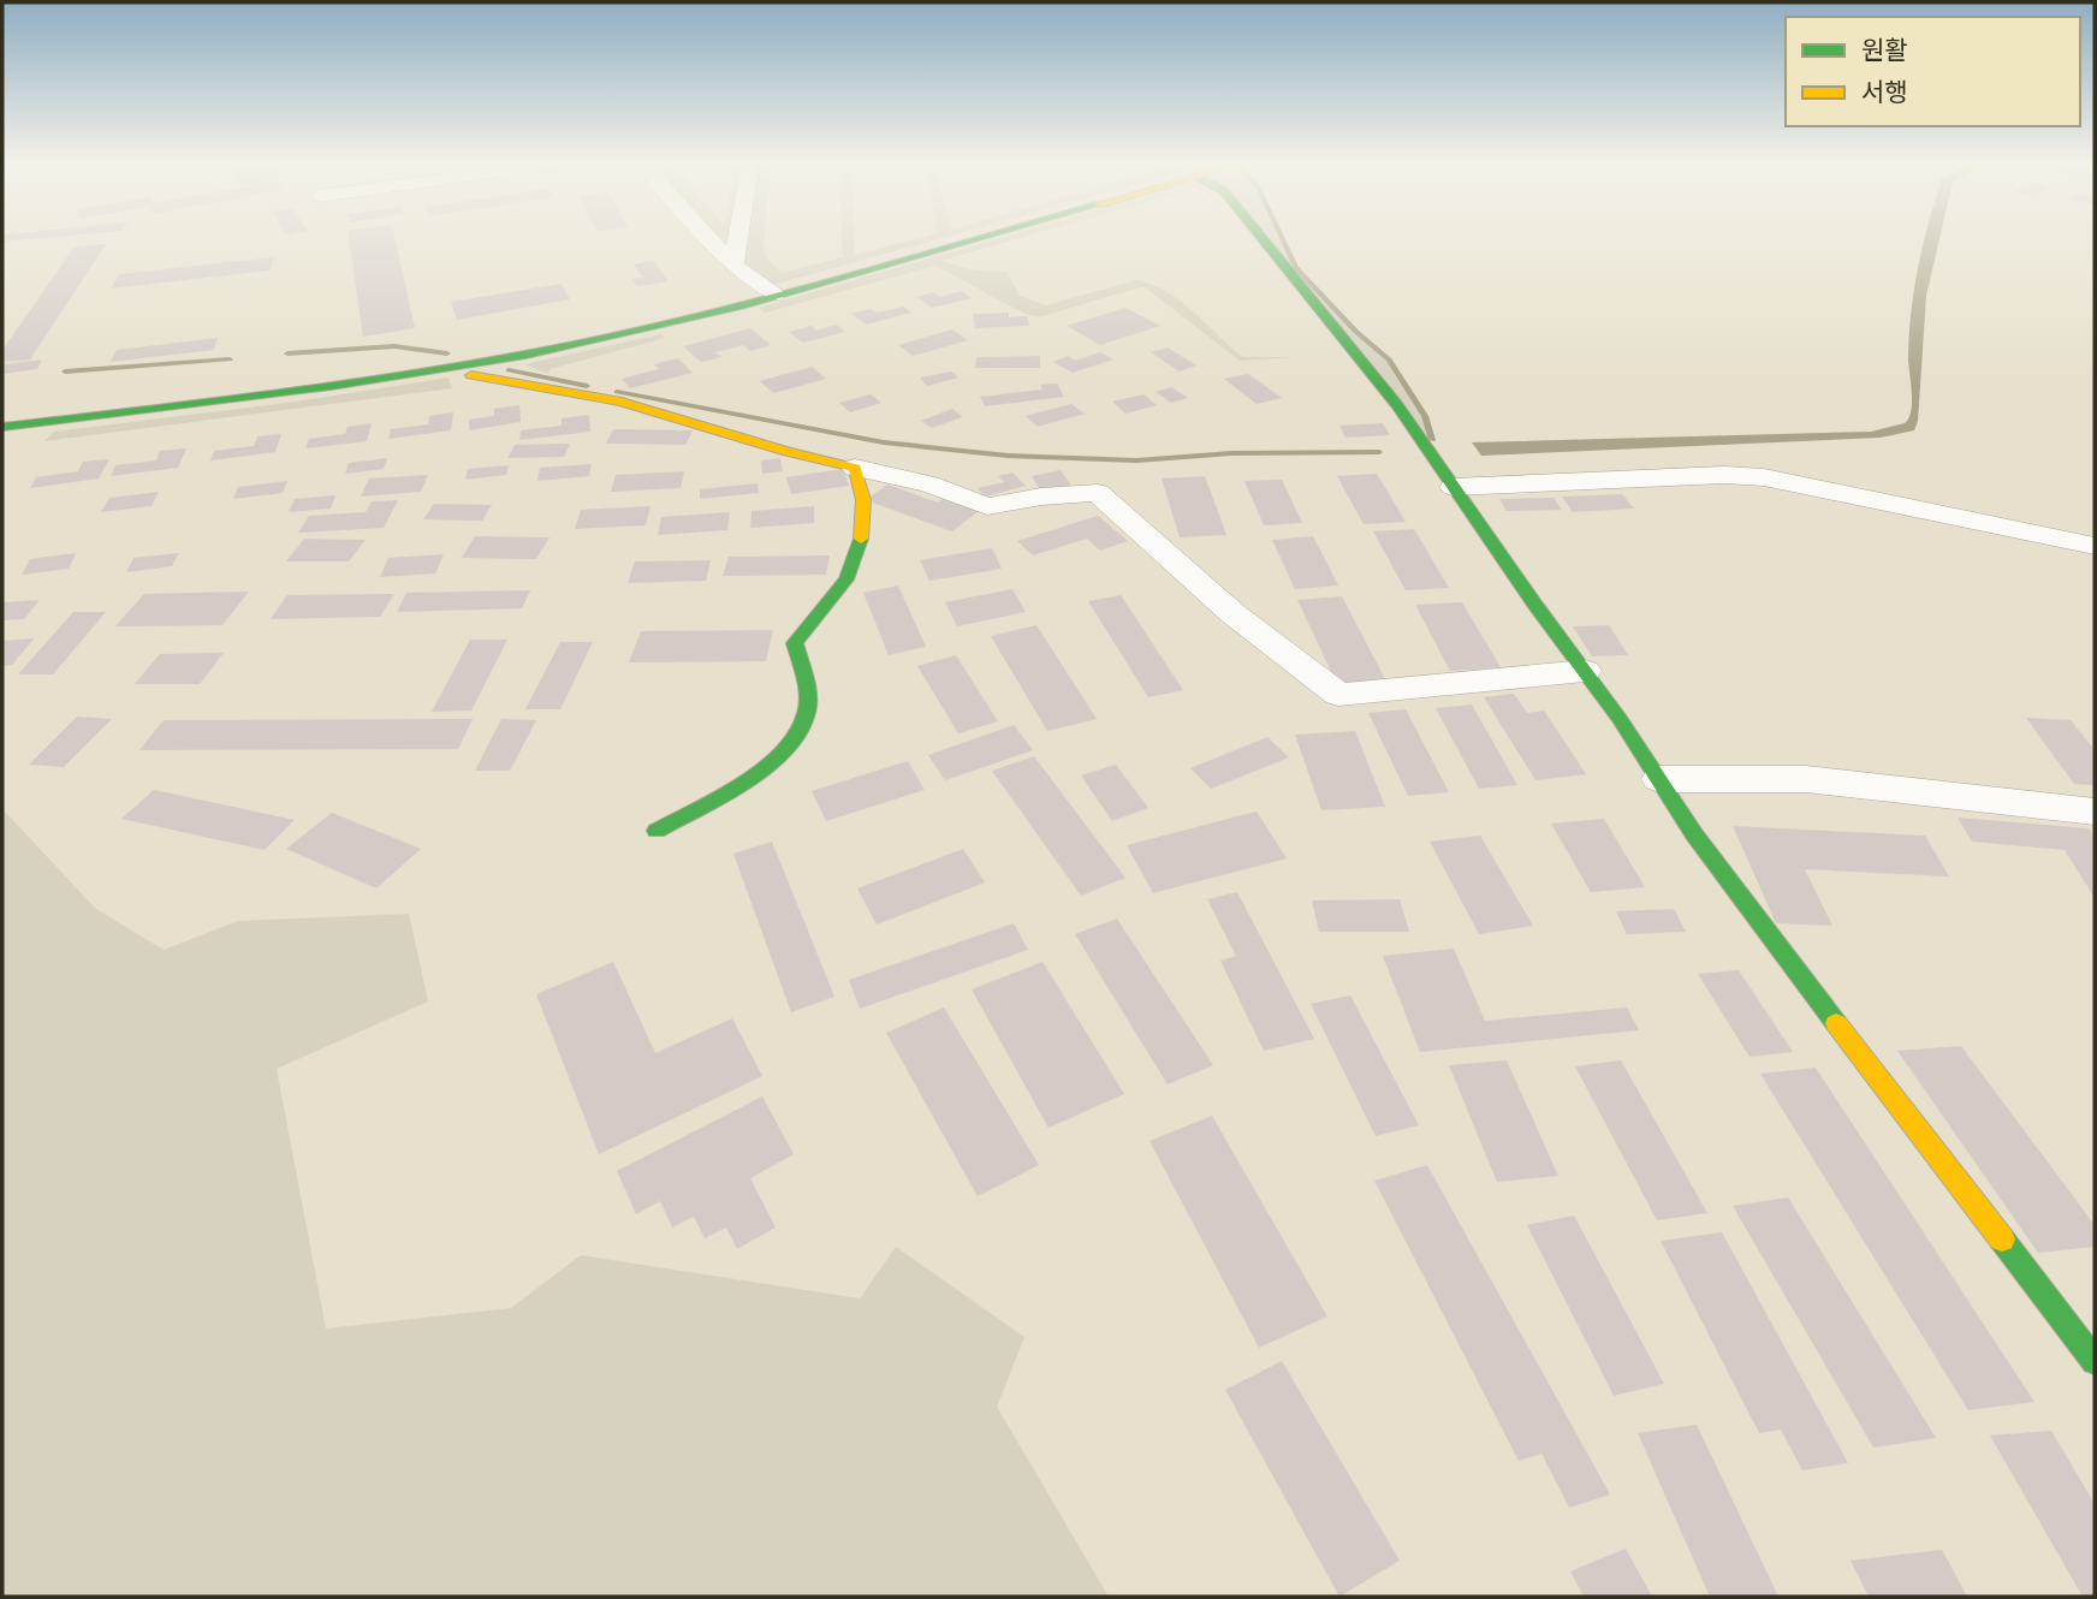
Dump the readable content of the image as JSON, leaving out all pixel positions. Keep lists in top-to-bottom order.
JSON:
{
  "legend": ["원활", "서행"]
}
